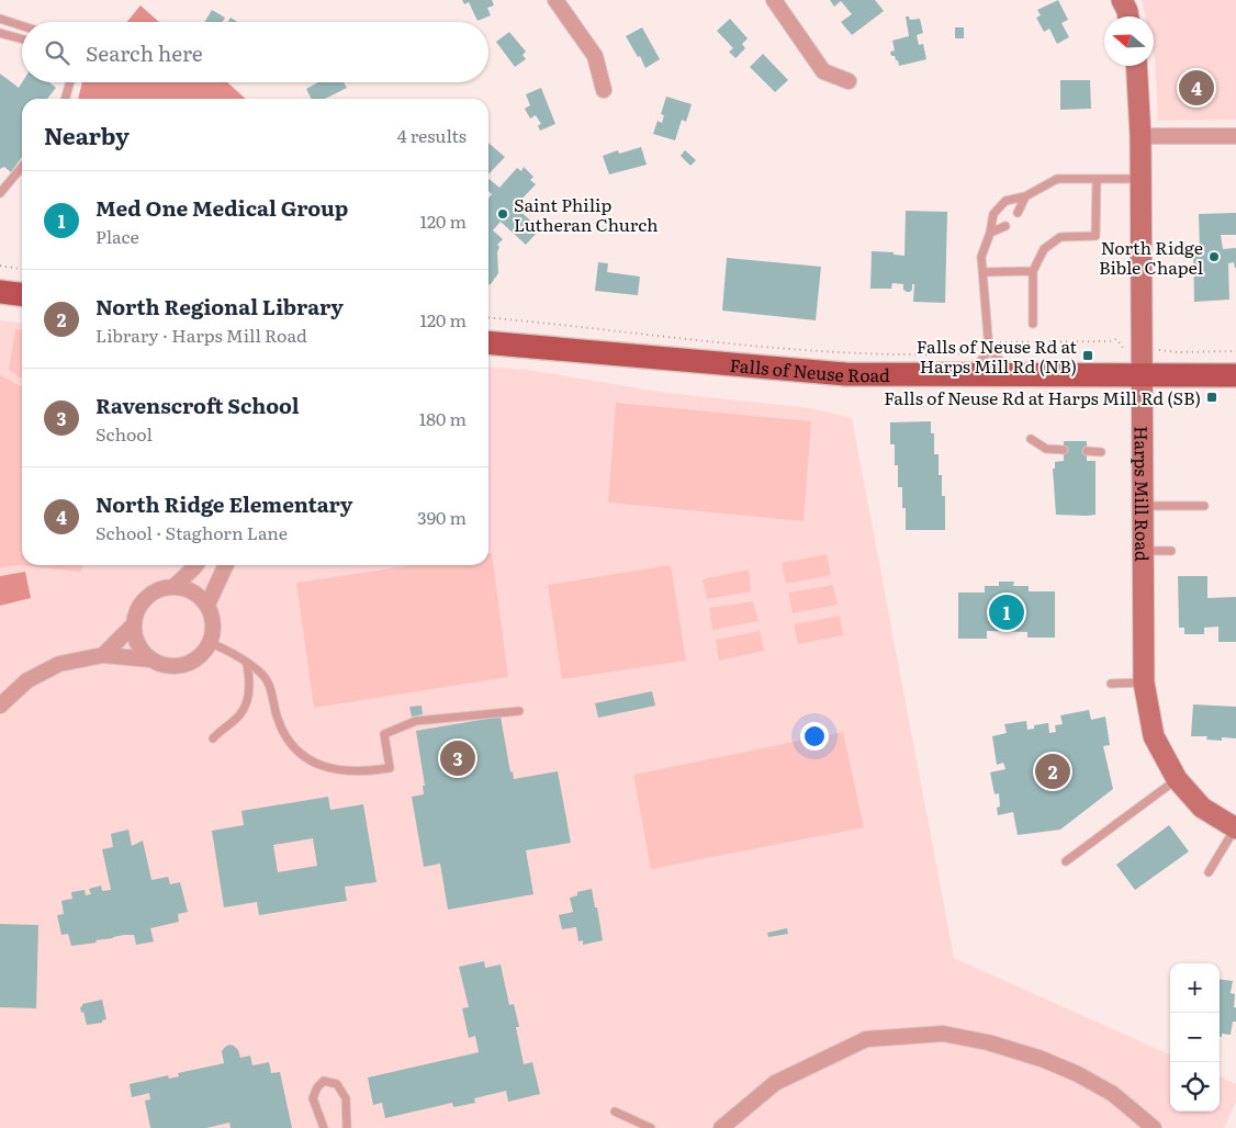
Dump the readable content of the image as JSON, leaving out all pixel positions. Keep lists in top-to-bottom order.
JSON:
{
  "streets": {
    "main road": ["Falls of Neuse Road"],
    "street": ["Harps Mill Road"]
  },
  "crossings": [
    ["Falls of Neuse Road", "Harps Mill Road"]
  ],
  "places": {
    "other": ["Saint Philip Lutheran Church", "North Ridge Bible Chapel"],
    "transit": ["Falls of Neuse Rd at Harps Mill Rd (NB)", "Falls of Neuse Rd at Harps Mill Rd (SB)"]
  },
  "north": "left",
  "page": {
    "search": "Search here",
    "pins": [
      "4",
      "1",
      "3",
      "2"
    ],
    "heading": ["Nearby", "4 results"],
    "list": [
      {
        "mark": "1",
        "name": "Med One Medical Group",
        "note": "Place",
        "value": "120 m"
      },
      {
        "mark": "2",
        "name": "North Regional Library",
        "note": "Library · Harps Mill Road",
        "value": "120 m"
      },
      {
        "mark": "3",
        "name": "Ravenscroft School",
        "note": "School",
        "value": "180 m"
      },
      {
        "mark": "4",
        "name": "North Ridge Elementary",
        "note": "School · Staghorn Lane",
        "value": "390 m"
      }
    ],
    "map_buttons": ["+", "−"]
  }
}
